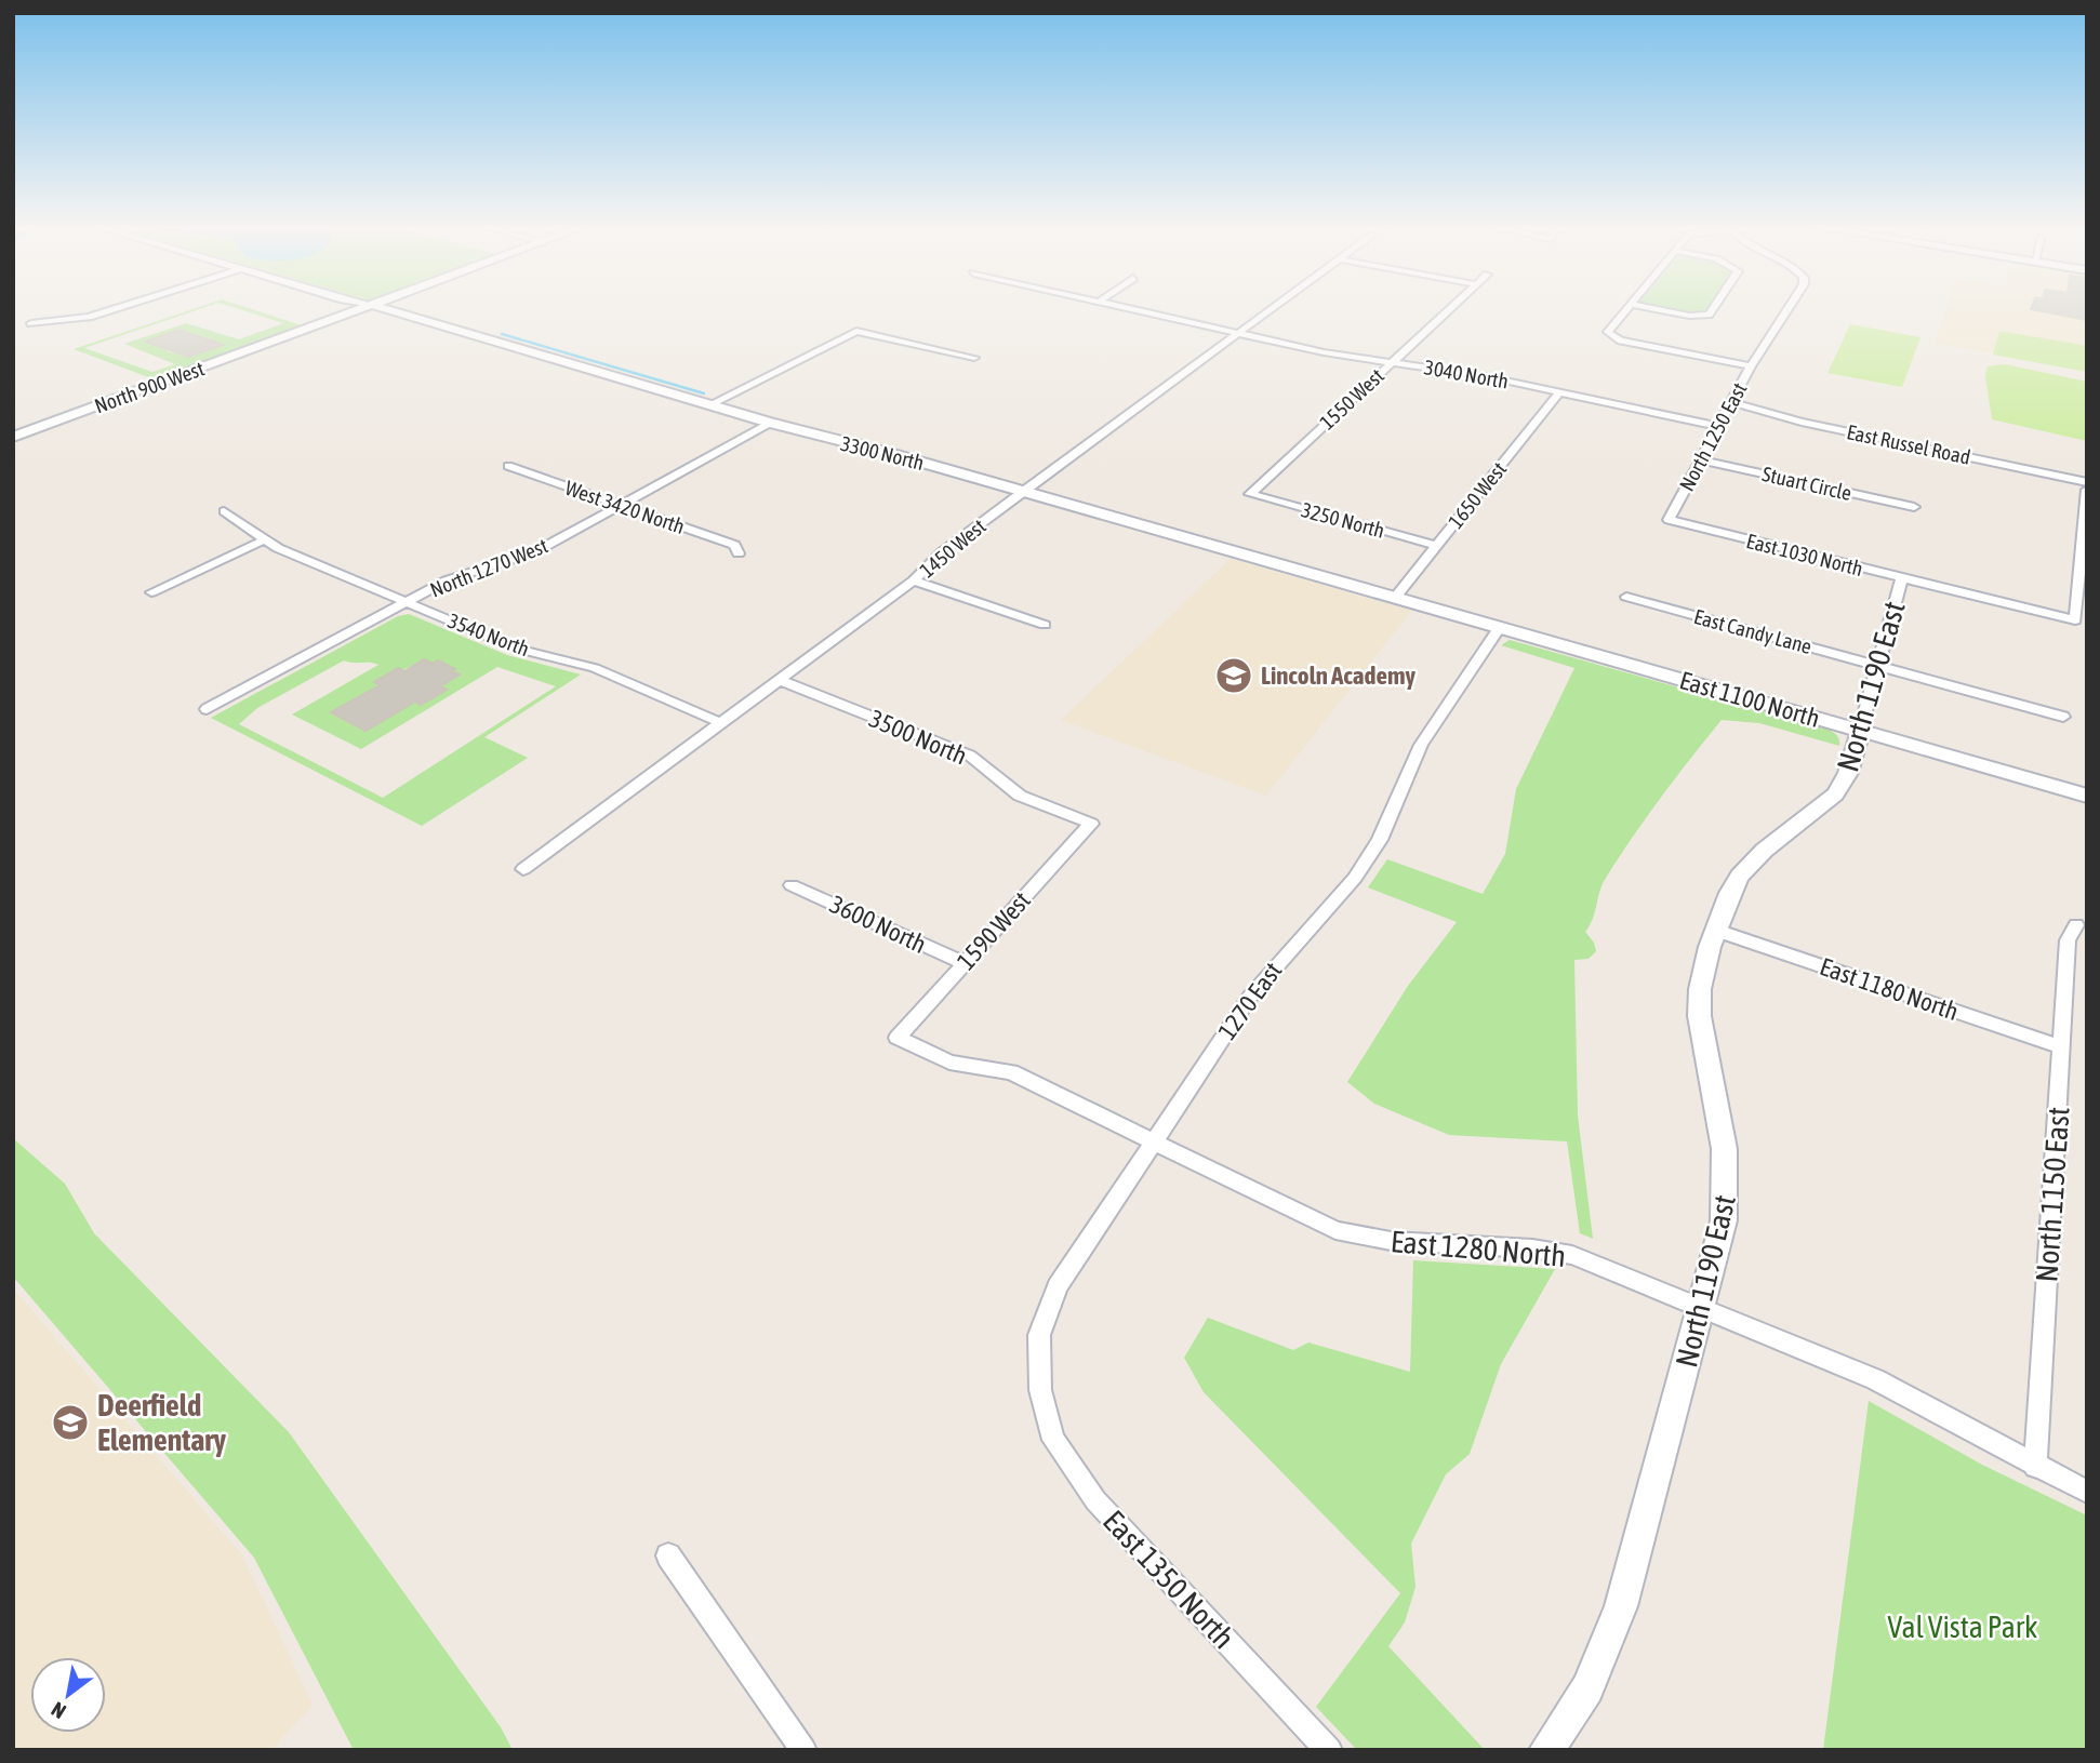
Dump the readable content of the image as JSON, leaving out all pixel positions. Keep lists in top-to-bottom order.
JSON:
{
  "streets": {
    "street": [
      "3040 North",
      "North 900 West",
      "1550 West",
      "North 1250 East",
      "East Russel Road",
      "3300 North",
      "Stuart Circle",
      "1650 West",
      "West 3420 North",
      "3250 North",
      "1450 West",
      "East 1030 North",
      "North 1270 West",
      "East Candy Lane",
      "3540 North",
      "North 1190 East",
      "East 1100 North",
      "3500 North",
      "3600 North",
      "1590 West",
      "East 1180 North",
      "1270 East",
      "North 1150 East",
      "East 1280 North",
      "East 1350 North"
    ]
  },
  "crossings": [
    ["3040 North", "1550 West"],
    ["3040 North", "North 1250 East"],
    ["3040 North", "1650 West"],
    ["3040 North", "1450 West"],
    ["1550 West", "3250 North"],
    ["North 1250 East", "East Russel Road"],
    ["North 1250 East", "Stuart Circle"],
    ["North 1250 East", "East 1030 North"],
    ["3300 North", "1650 West"],
    ["3300 North", "1450 West"],
    ["3300 North", "North 1270 West"],
    ["3300 North", "East 1100 North"],
    ["1650 West", "3250 North"],
    ["West 3420 North", "North 1270 West"],
    ["1450 West", "3540 North"],
    ["1450 West", "3500 North"],
    ["East 1030 North", "North 1190 East"],
    ["North 1270 West", "3540 North"],
    ["East Candy Lane", "North 1190 East"],
    ["North 1190 East", "East 1100 North"],
    ["North 1190 East", "East 1180 North"],
    ["North 1190 East", "East 1280 North"],
    ["East 1100 North", "1270 East"],
    ["3500 North", "1590 West"],
    ["3600 North", "1590 West"],
    ["1590 West", "East 1280 North"],
    ["East 1180 North", "North 1150 East"],
    ["1270 East", "East 1280 North"],
    ["1270 East", "East 1350 North"],
    ["North 1150 East", "East 1280 North"]
  ],
  "parks": ["Val Vista Park"],
  "places": {
    "school or university": ["Lincoln Academy", "Deerfield Elementary"]
  },
  "north": "bottom left"
}
